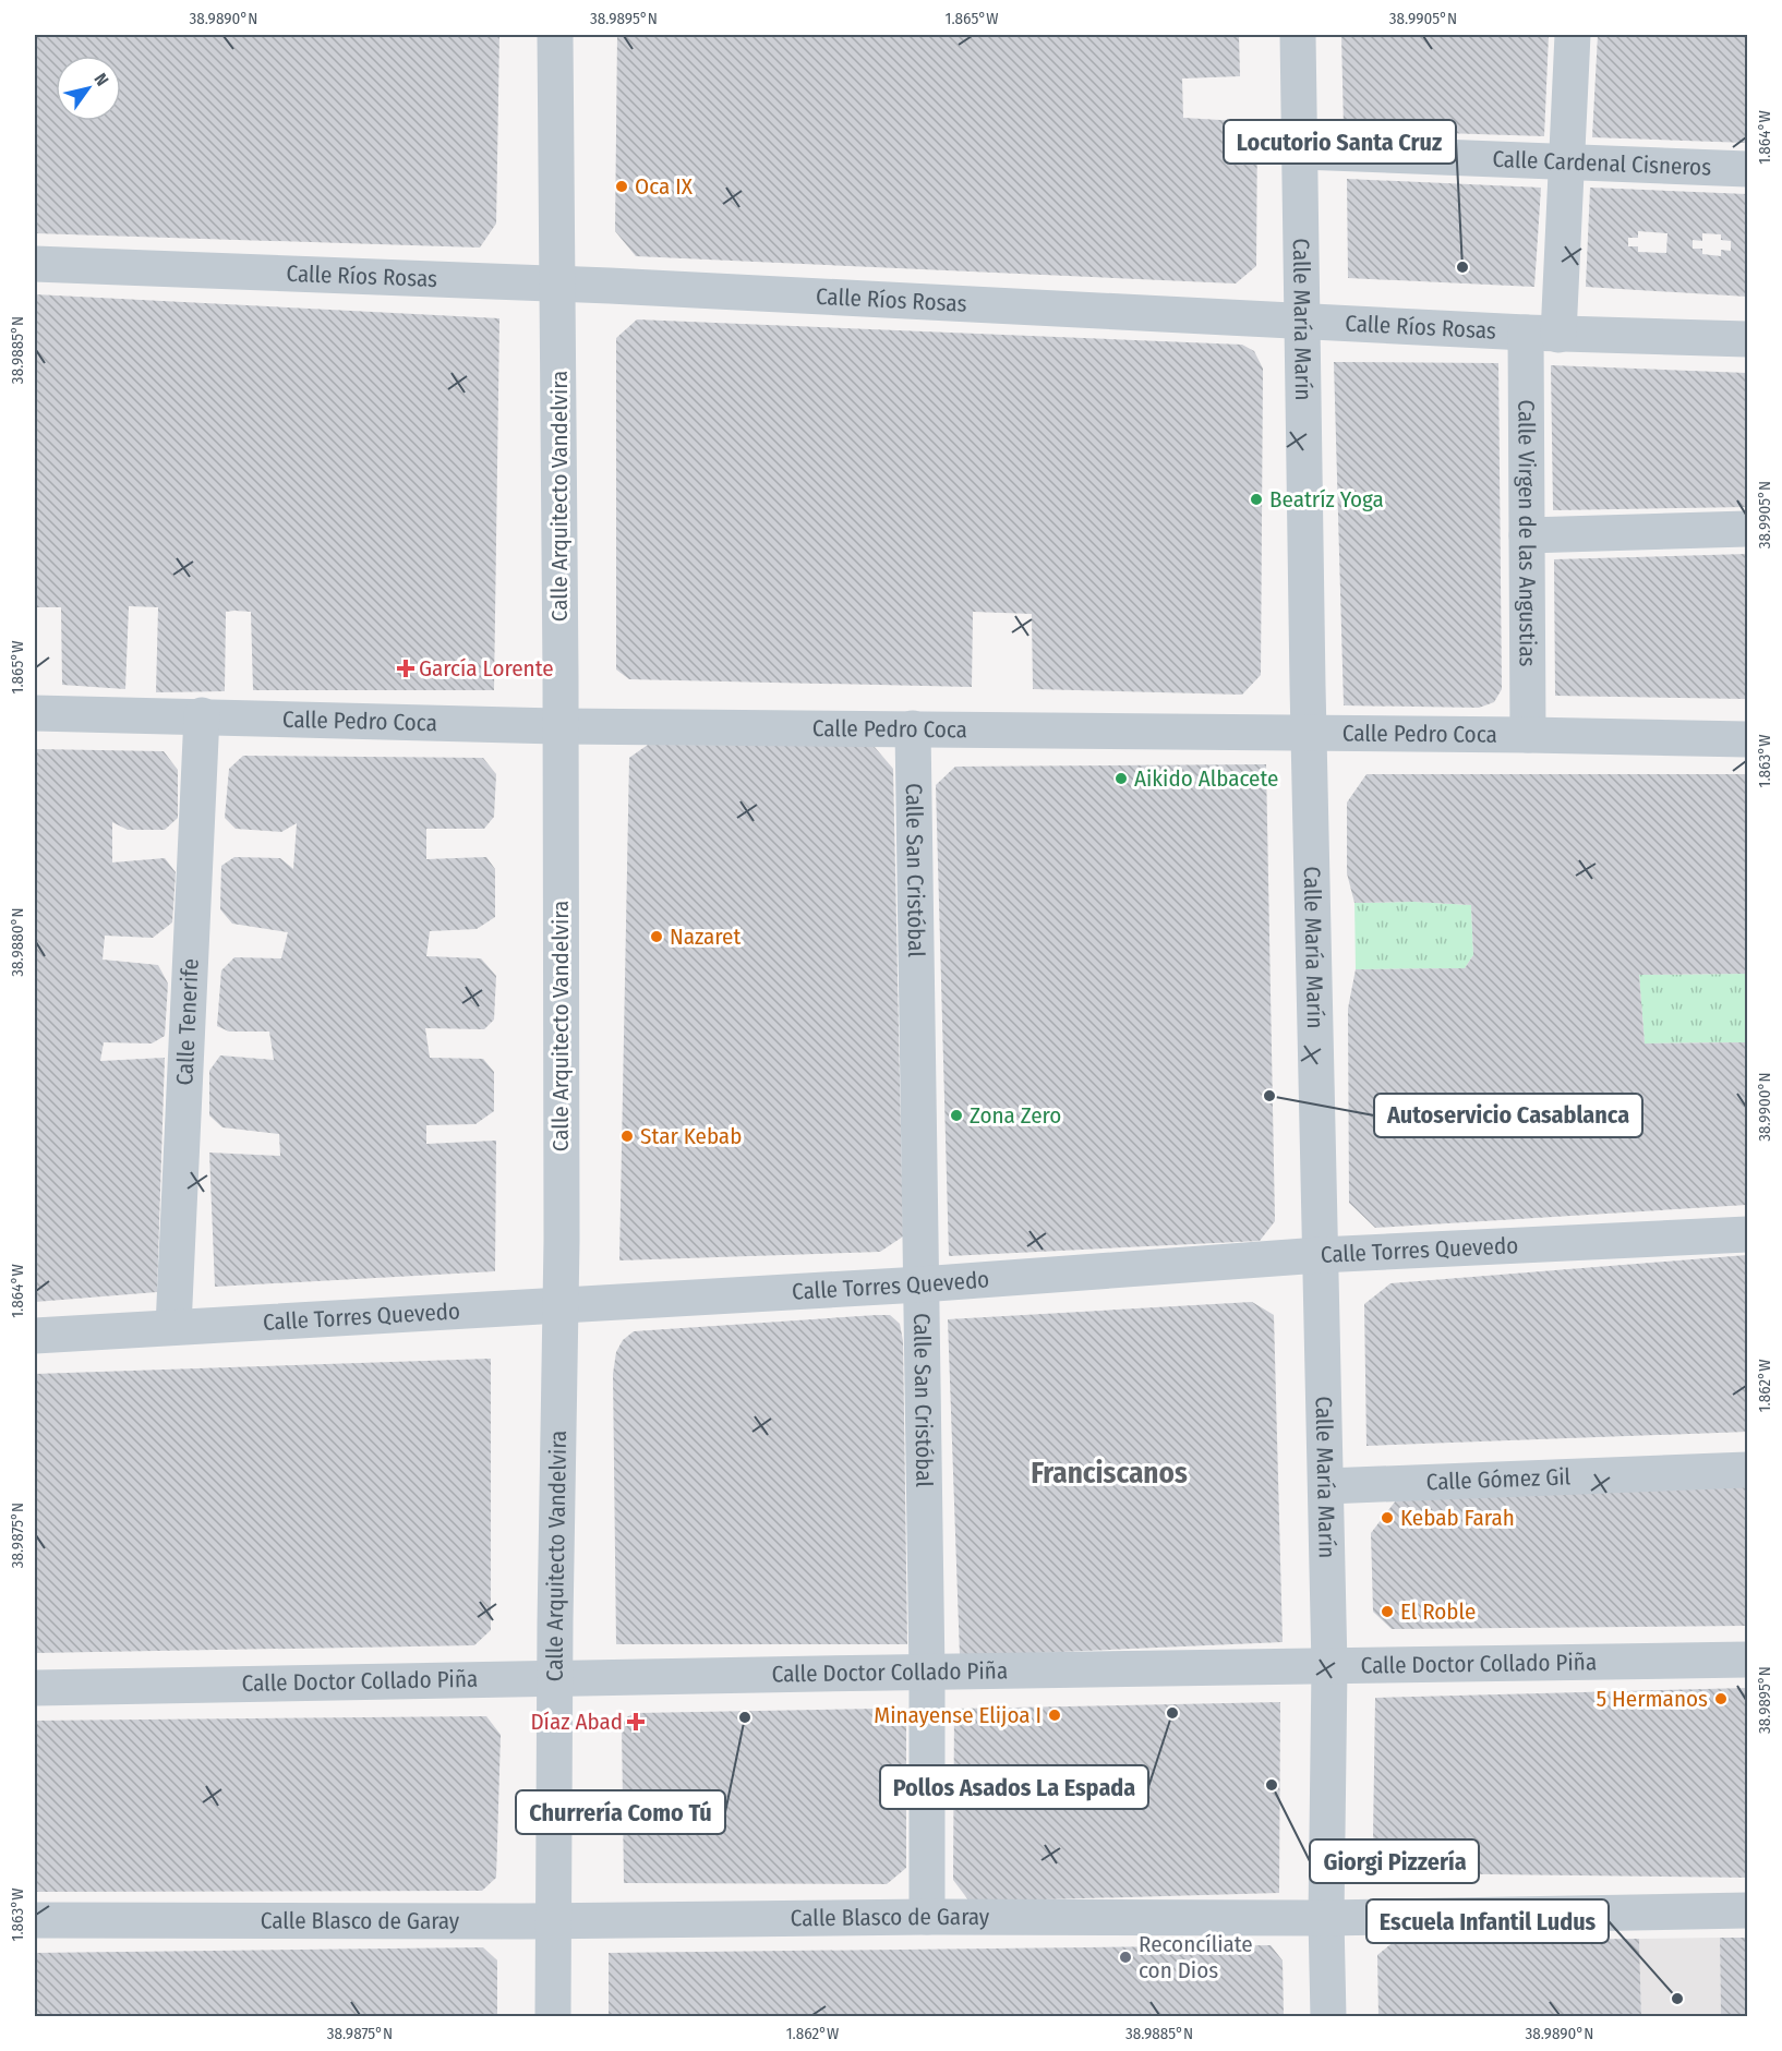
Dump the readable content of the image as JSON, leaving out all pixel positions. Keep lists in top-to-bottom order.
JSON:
{
  "streets": {
    "street": [
      "Calle Cardenal Cisneros",
      "Calle Ríos Rosas",
      "Calle María Marín",
      "Calle Arquitecto Vandelvira",
      "Calle Virgen de las Angustias",
      "Calle Pedro Coca",
      "Calle San Cristóbal",
      "Calle Tenerife",
      "Calle Torres Quevedo",
      "Calle Gómez Gil",
      "Calle Doctor Collado Piña",
      "Calle Blasco de Garay"
    ]
  },
  "crossings": [
    ["Calle Cardenal Cisneros", "Calle María Marín"],
    ["Calle Cardenal Cisneros", "Calle Virgen de las Angustias"],
    ["Calle Ríos Rosas", "Calle María Marín"],
    ["Calle Ríos Rosas", "Calle Arquitecto Vandelvira"],
    ["Calle Ríos Rosas", "Calle Virgen de las Angustias"],
    ["Calle María Marín", "Calle Pedro Coca"],
    ["Calle María Marín", "Calle Torres Quevedo"],
    ["Calle María Marín", "Calle Gómez Gil"],
    ["Calle María Marín", "Calle Doctor Collado Piña"],
    ["Calle María Marín", "Calle Blasco de Garay"],
    ["Calle Arquitecto Vandelvira", "Calle Pedro Coca"],
    ["Calle Arquitecto Vandelvira", "Calle Torres Quevedo"],
    ["Calle Arquitecto Vandelvira", "Calle Doctor Collado Piña"],
    ["Calle Arquitecto Vandelvira", "Calle Blasco de Garay"],
    ["Calle Virgen de las Angustias", "Calle Pedro Coca"],
    ["Calle Pedro Coca", "Calle San Cristóbal"],
    ["Calle Pedro Coca", "Calle Tenerife"],
    ["Calle San Cristóbal", "Calle Torres Quevedo"],
    ["Calle San Cristóbal", "Calle Doctor Collado Piña"],
    ["Calle San Cristóbal", "Calle Blasco de Garay"],
    ["Calle Tenerife", "Calle Torres Quevedo"]
  ],
  "districts": ["Franciscanos"],
  "places": {
    "other": [
      "Oca IX",
      "Locutorio Santa Cruz",
      "Beatríz Yoga",
      "Aikido Albacete",
      "Nazaret",
      "Autoservicio Casablanca",
      "Zona Zero",
      "Star Kebab",
      "Kebab Farah",
      "El Roble",
      "5 Hermanos",
      "Pollos Asados La Espada",
      "Minayense Elijoa I",
      "Churrería Como Tú",
      "Giorgi Pizzería",
      "Reconcíliate con Dios",
      "Escuela Infantil Ludus"
    ],
    "health": ["García Lorente", "Díaz Abad"]
  },
  "north": "top right",
  "coordinates": [
    "38.9890°N",
    "38.9895°N",
    "1.865°W",
    "38.9905°N",
    "1.864°W",
    "38.9885°N",
    "1.863°W",
    "38.9880°N",
    "38.9900°N",
    "1.862°W",
    "38.9875°N"
  ]
}
